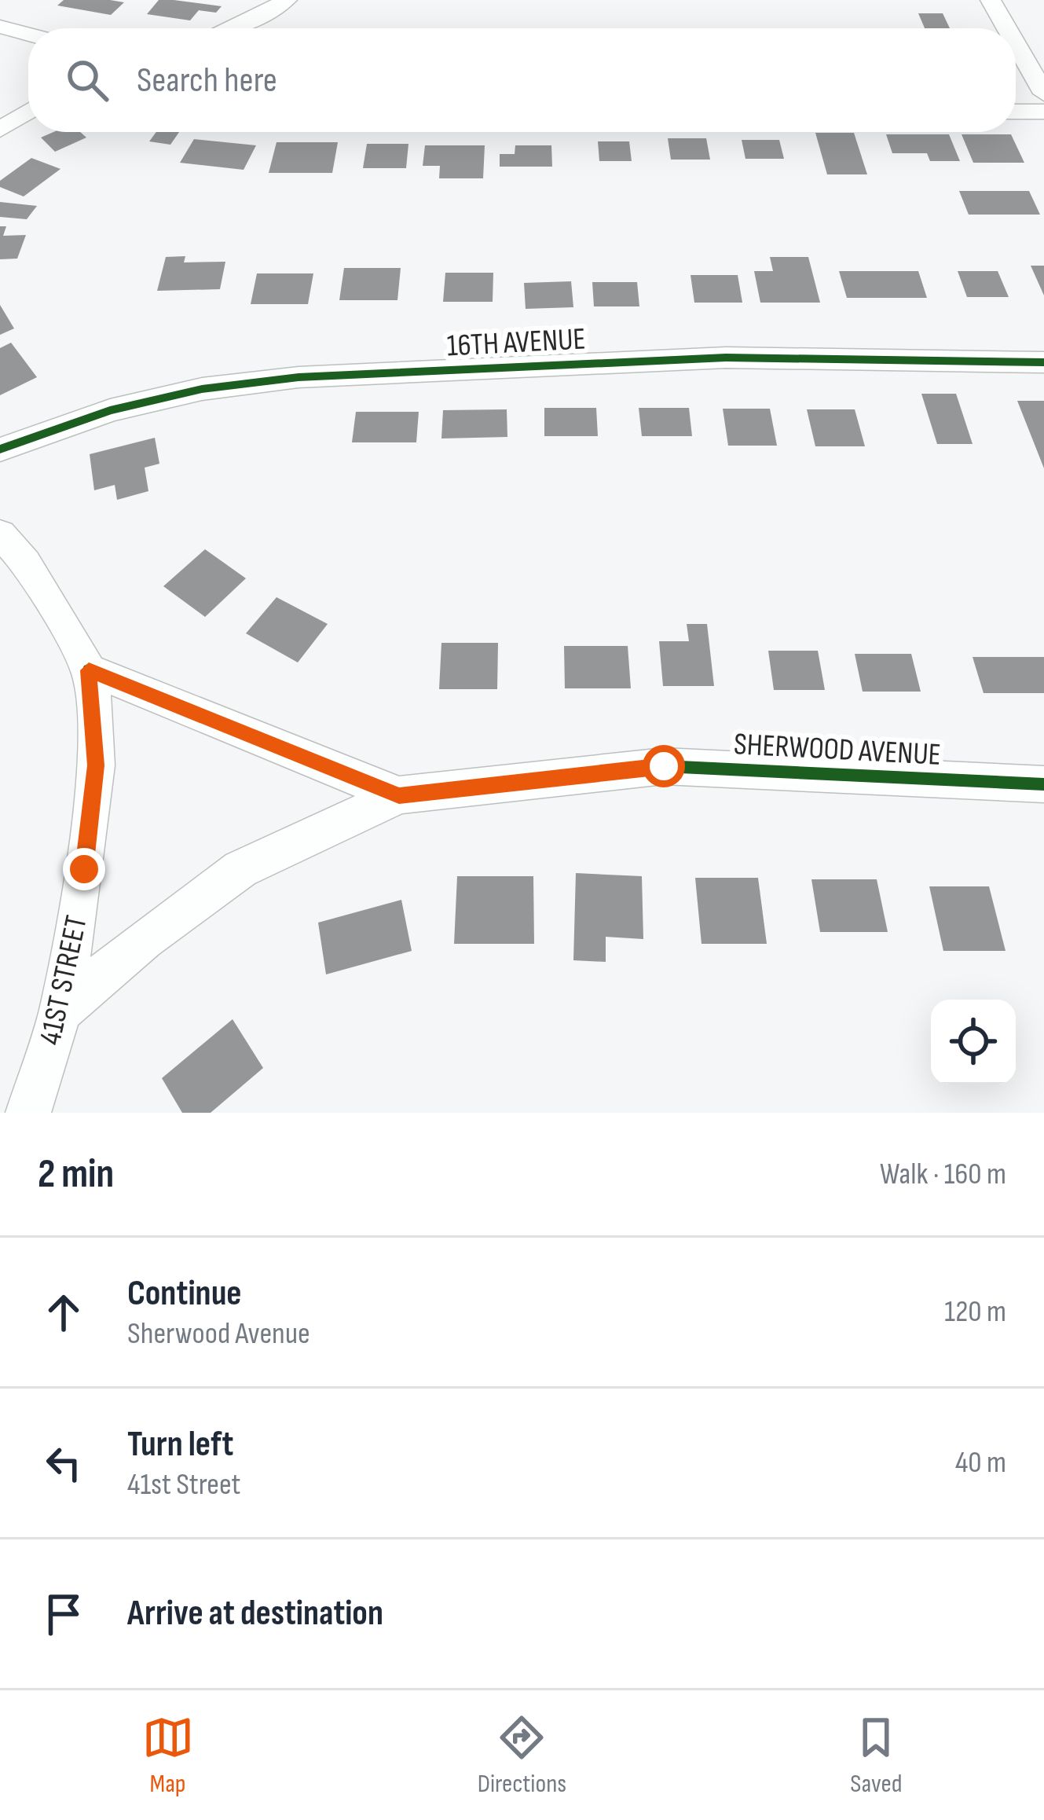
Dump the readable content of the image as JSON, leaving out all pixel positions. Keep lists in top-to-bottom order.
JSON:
{
  "streets": {
    "street": ["16TH AVENUE", "SHERWOOD AVENUE", "41ST STREET"]
  },
  "crossings": [
    ["SHERWOOD AVENUE", "41ST STREET"]
  ],
  "page": {
    "search": "Search here",
    "heading": ["2 min", "Walk · 160 m"],
    "list": [
      ["Continue", "Sherwood Avenue", "120 m"],
      ["Turn left", "41st Street", "40 m"],
      "Arrive at destination"
    ],
    "nav": ["Map", "Directions", "Saved"]
  }
}
